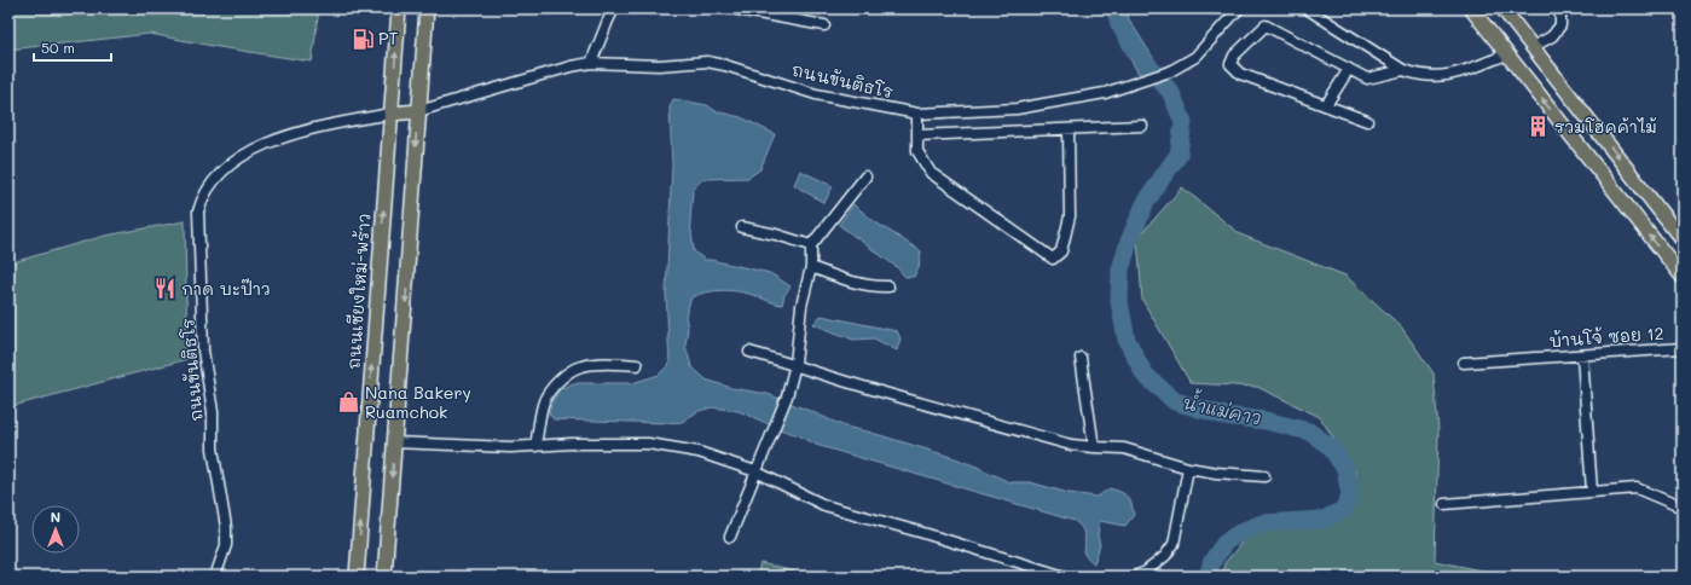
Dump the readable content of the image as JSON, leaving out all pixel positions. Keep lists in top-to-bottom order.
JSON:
{
  "streets": {
    "main road": ["ถนนเชียงใหม่-พร้าว"],
    "street": ["ถนนขันติธโร", "บ้านโจ้ ซอย 12"]
  },
  "crossings": [
    ["ถนนขันติธโร", "ถนนเชียงใหม่-พร้าว"]
  ],
  "water": ["น้ำแม่คาว"],
  "places": {
    "fuel station": ["PT"],
    "building": ["รวมโฮคค้าไม้"],
    "restaurant": ["กาด บะป๊าว"],
    "shop": ["Nana Bakery Ruamchok"]
  },
  "scale_bar": "50 m",
  "north": "top"
}
